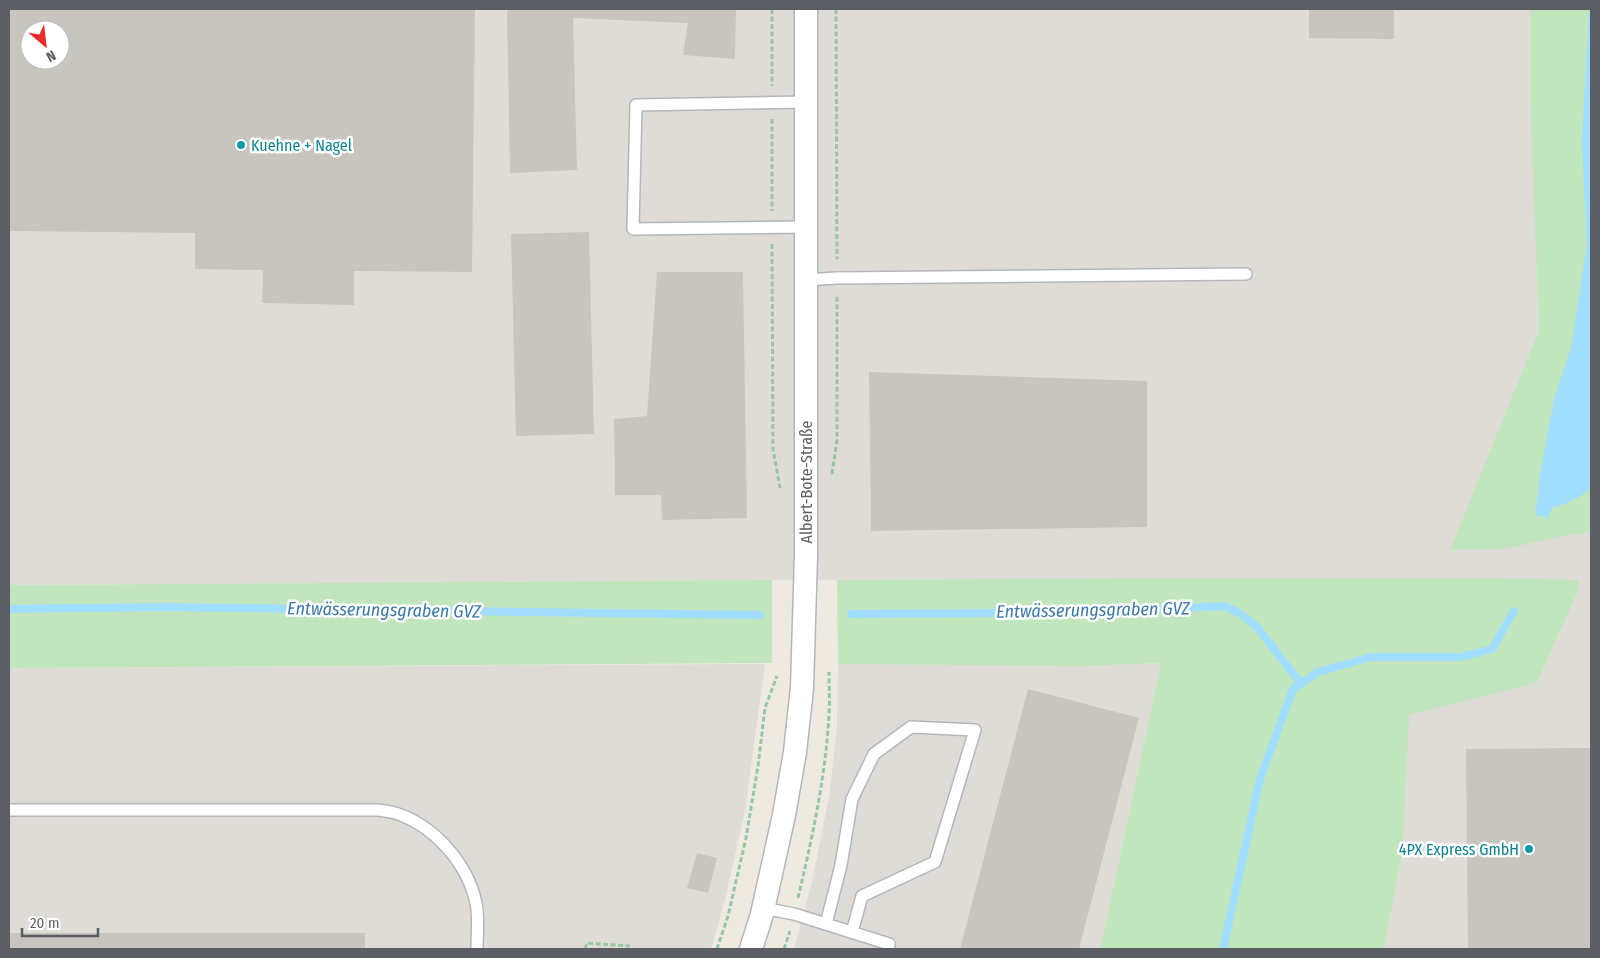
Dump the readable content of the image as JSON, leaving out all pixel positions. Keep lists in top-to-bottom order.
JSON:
{
  "streets": {
    "street": ["Albert-Bote-Straße"]
  },
  "water": ["Entwässerungsgraben GVZ"],
  "places": ["Kuehne + Nagel", "4PX Express GmbH"],
  "scale_bar": "20 m",
  "north": "bottom right"
}
